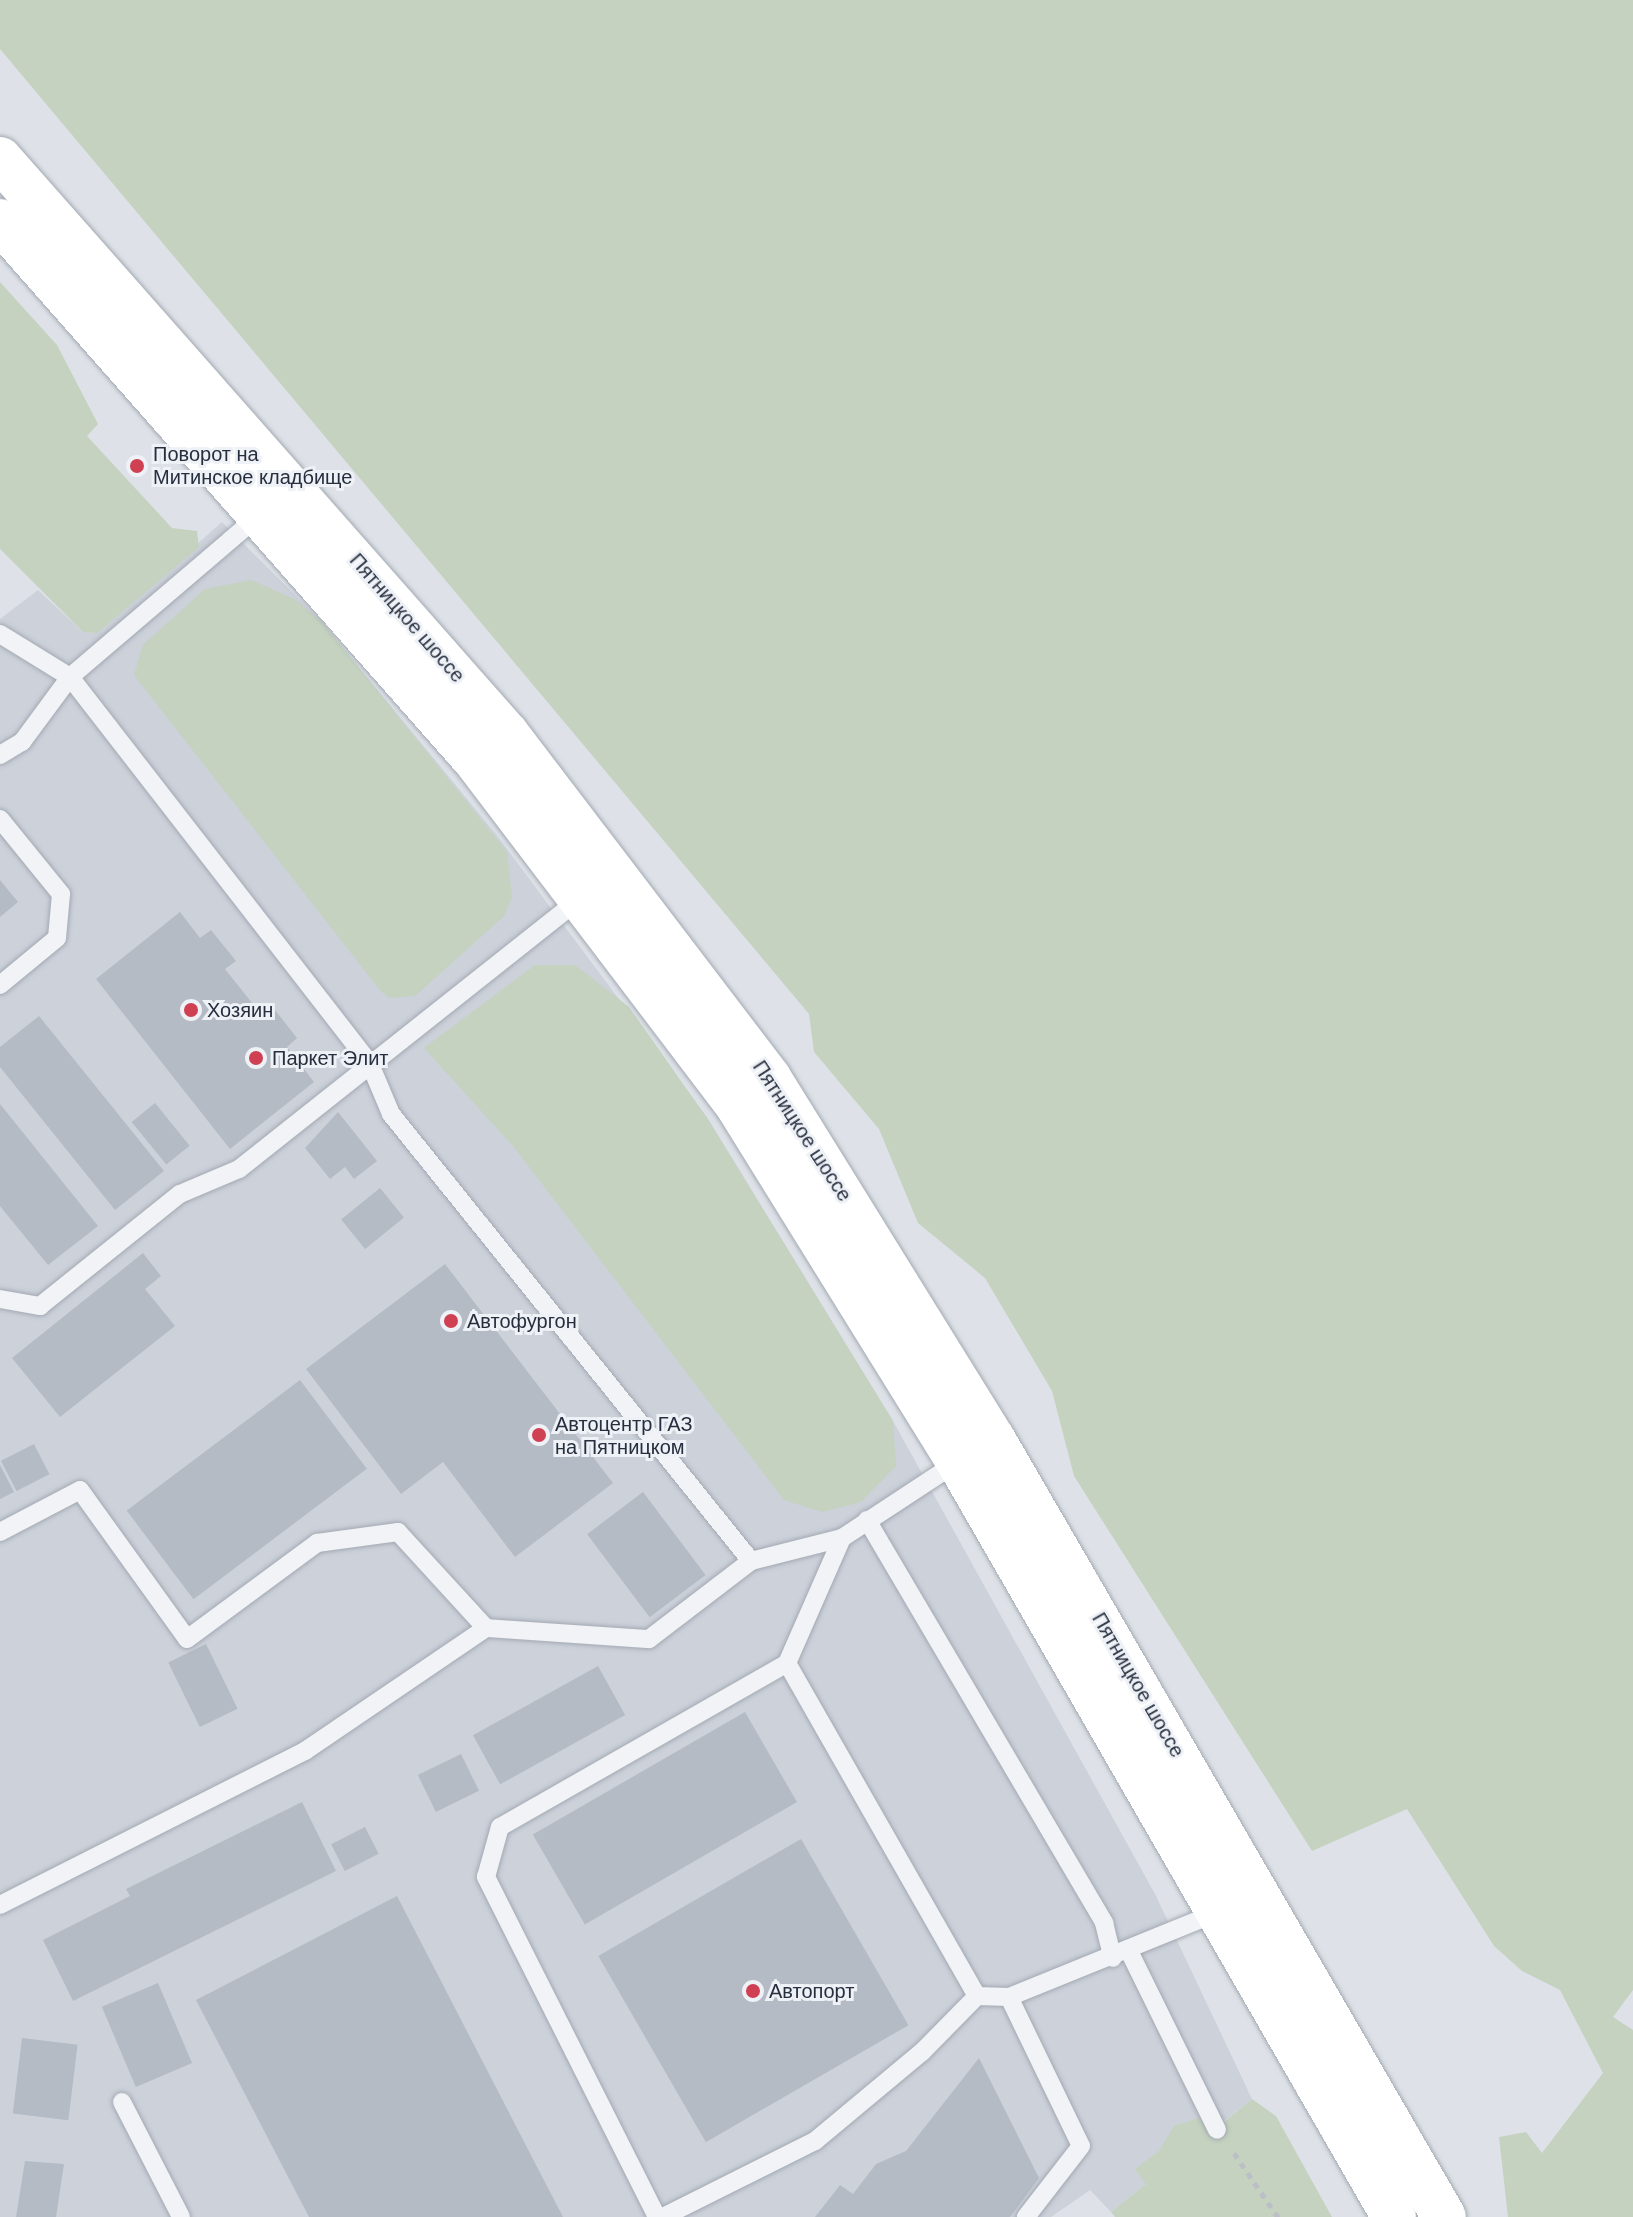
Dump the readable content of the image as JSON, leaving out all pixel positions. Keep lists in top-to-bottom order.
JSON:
{
  "streets": {
    "main road": ["Пятницкое шоссе"]
  },
  "places": [
    "Поворот на Митинское кладбище",
    "Хозяин",
    "Паркет Элит",
    "Автофургон",
    "Автоцентр ГАЗ на Пятницком",
    "Автопорт"
  ]
}
